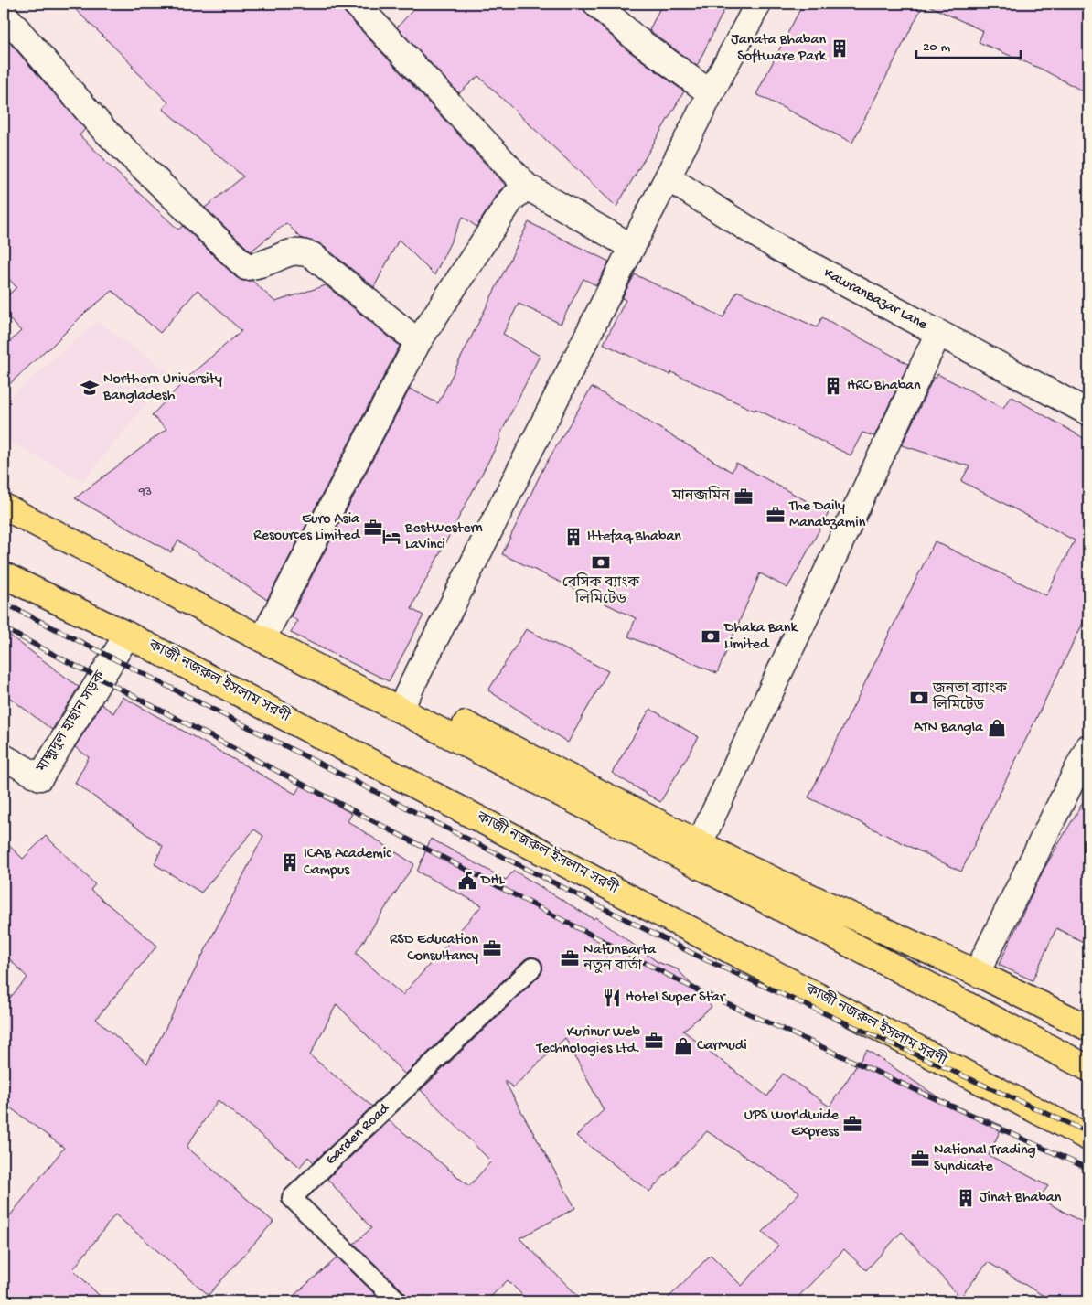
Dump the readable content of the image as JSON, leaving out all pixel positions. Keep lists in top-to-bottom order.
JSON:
{
  "streets": {
    "highway": ["কাজী নজরুল ইসলাম সরণী"],
    "street": ["KawranBazar Lane", "মাহ্মুদুল হাছান সড়ক"],
    "lane": ["Garden Road"]
  },
  "crossings": [
    ["কাজী নজরুল ইসলাম সরণী", "মাহ্মুদুল হাছান সড়ক"]
  ],
  "places": {
    "building": [
      "Janata Bhaban Software Park",
      "HRC Bhaban",
      "Ittefaq Bhaban",
      "ICAB Academic Campus",
      "Jinat Bhaban"
    ],
    "school or university": ["Northern University Bangladesh"],
    "office": [
      "মানব্জমিন",
      "The Daily Manabzamin",
      "Euro Asia Resources Limited",
      "RSD Education Consultancy",
      "NatunBarta নতুন বার্তা",
      "Kurinur Web Technologies Ltd.",
      "UPS Worldwide Express",
      "National Trading Syndicate"
    ],
    "hotel": ["BestWestern LaVinci"],
    "bank": ["বেসিক ব্যাংক লিমিটেড", "Dhaka Bank Limited", "জনতা ব্যাংক লিমিটেড"],
    "shop": ["ATN Bangla", "CarMudi"],
    "public building": ["DHL"],
    "restaurant": ["Hotel Super Star"]
  },
  "house_numbers": ["93"],
  "scale_bar": "20 m"
}
